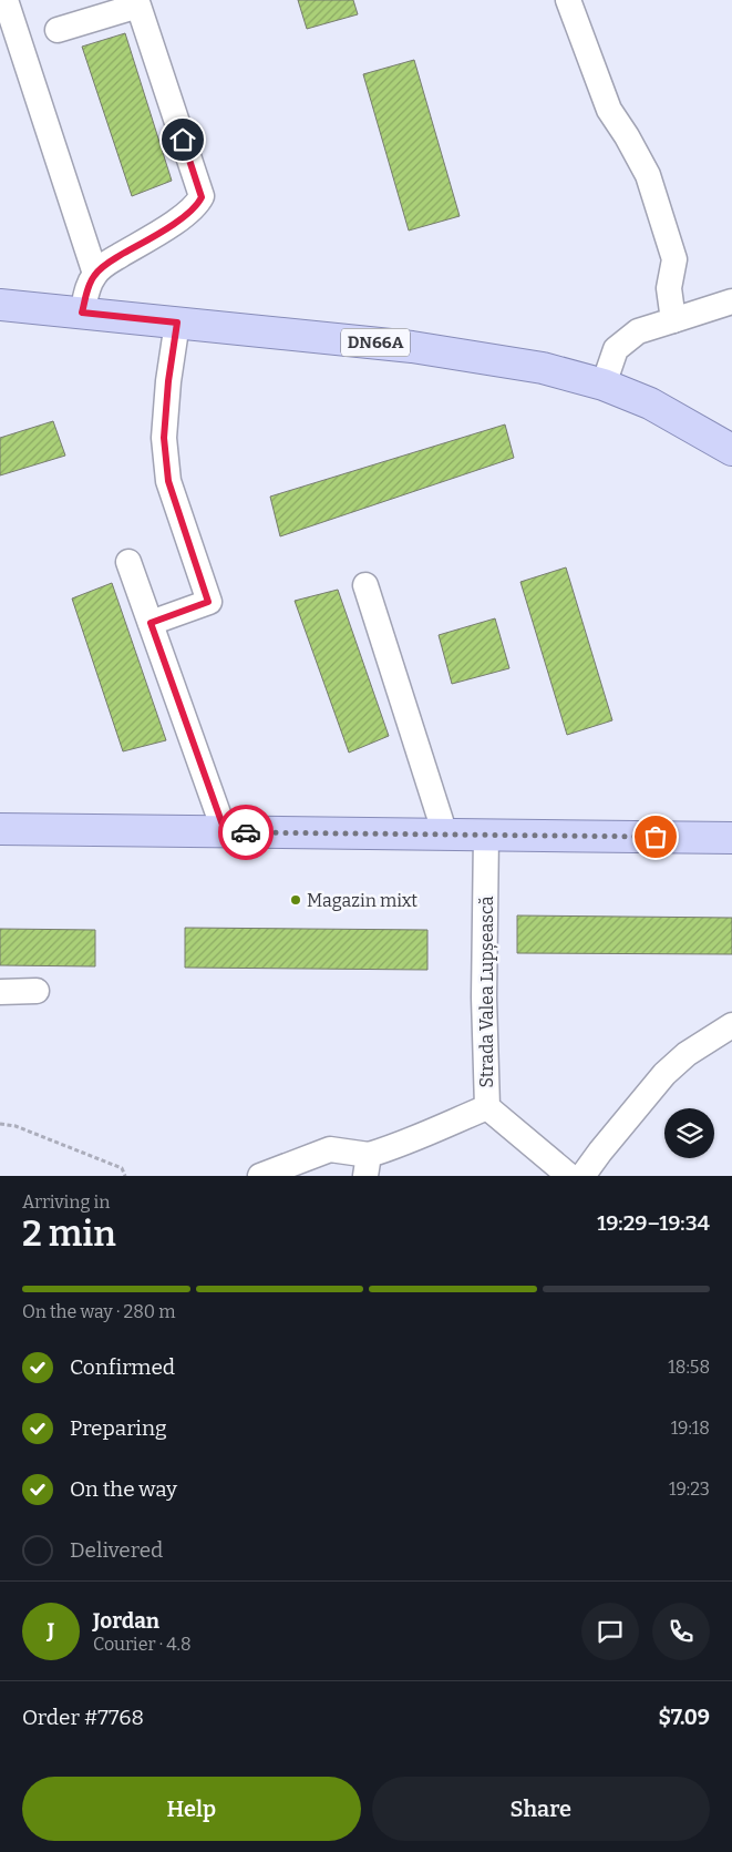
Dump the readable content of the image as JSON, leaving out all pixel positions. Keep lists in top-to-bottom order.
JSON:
{
  "streets": {
    "main road": ["DN66A"],
    "street": ["Strada Valea Lupșească"]
  },
  "places": ["Magazin mixt"],
  "page": {
    "heading": ["2 min", "Arriving in", "19:29–19:34"],
    "panel": [
      "Jordan",
      "Courier · 4.8",
      "Order #7768",
      "$7.09"
    ],
    "bar": "On the way · 280 m",
    "list": [
      ["Confirmed", "18:58"],
      ["Preparing", "19:18"],
      ["On the way", "19:23"],
      "Delivered"
    ],
    "round": "J",
    "buttons": ["Help", "Share"]
  }
}
